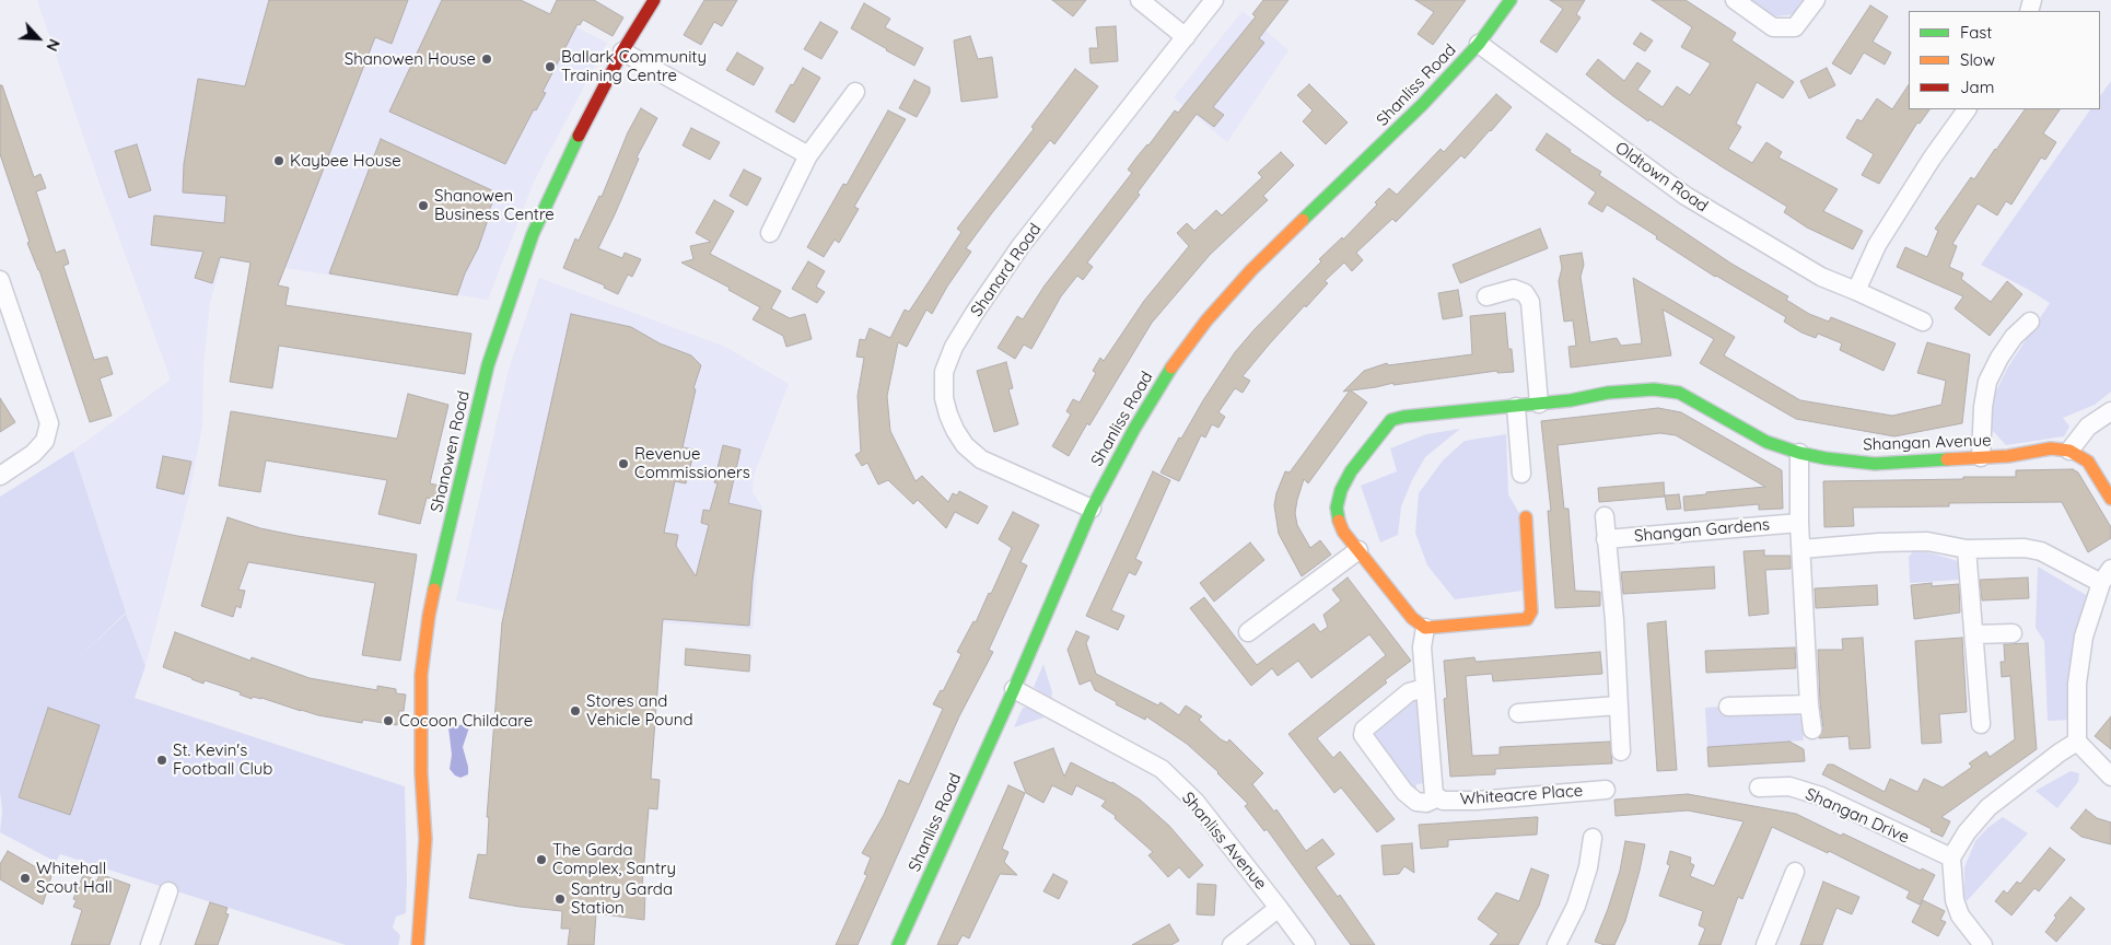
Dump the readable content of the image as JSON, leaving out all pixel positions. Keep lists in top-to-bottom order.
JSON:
{
  "streets": {
    "street": [
      "Shanliss Road",
      "Oldtown Road",
      "Shanard Road",
      "Shangan Avenue",
      "Shanowen Road",
      "Shangan Gardens",
      "Whiteacre Place",
      "Shangan Drive",
      "Shanliss Avenue"
    ]
  },
  "crossings": [
    ["Shanliss Road", "Oldtown Road"],
    ["Shanliss Road", "Shanard Road"],
    ["Shanliss Road", "Shanliss Avenue"],
    ["Shangan Avenue", "Whiteacre Place"]
  ],
  "places": [
    "Shanowen House",
    "Ballark Community Training Centre",
    "Kaybee House",
    "Shanowen Business Centre",
    "Revenue Commissioners",
    "Stores and Vehicle Pound",
    "Cocoon Childcare",
    "St. Kevin's Football Club",
    "The Garda Complex, Santry",
    "Whitehall Scout Hall",
    "Santry Garda Station"
  ],
  "legend": ["Fast", "Slow", "Jam"],
  "north": "bottom right"
}
